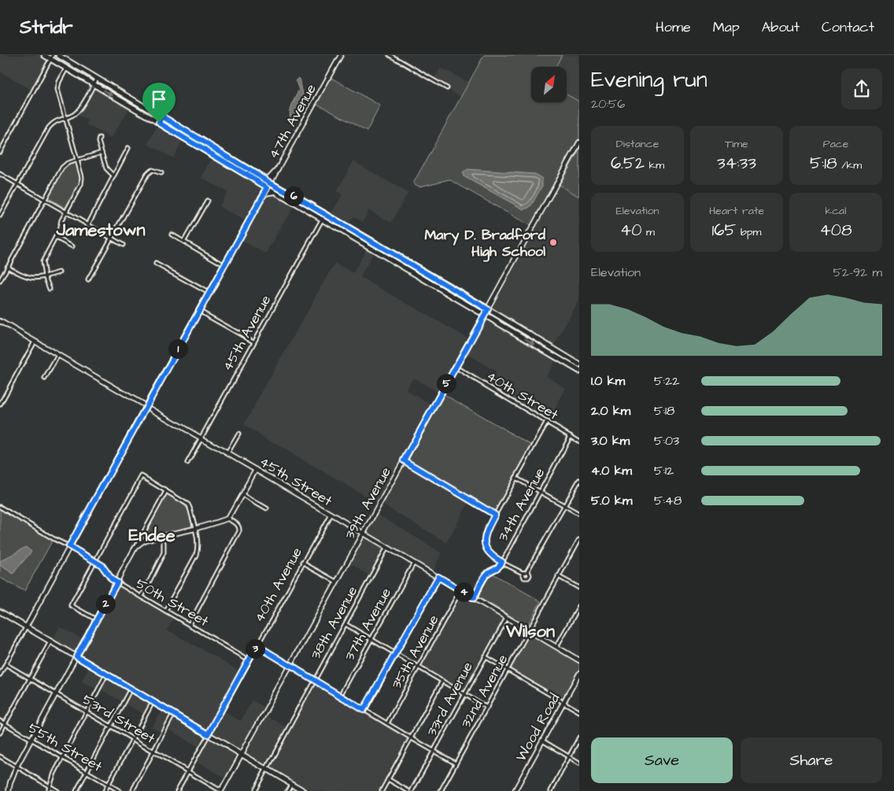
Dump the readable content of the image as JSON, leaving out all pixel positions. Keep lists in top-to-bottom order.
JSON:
{
  "streets": {
    "street": [
      "47th Avenue",
      "45th Avenue",
      "40th Street",
      "45th Street",
      "39th Avenue",
      "34th Avenue",
      "40th Avenue",
      "50th Street",
      "38th Avenue",
      "37th Avenue",
      "35th Avenue",
      "32nd Avenue",
      "33rd Avenue",
      "53rd Street",
      "Wood Road",
      "55th Street"
    ]
  },
  "crossings": [
    ["47th Avenue", "45th Street"],
    ["47th Avenue", "50th Street"],
    ["47th Avenue", "53rd Street"],
    ["45th Avenue", "45th Street"],
    ["40th Street", "39th Avenue"],
    ["40th Street", "34th Avenue"],
    ["45th Street", "39th Avenue"],
    ["45th Street", "34th Avenue"],
    ["45th Street", "40th Avenue"],
    ["45th Street", "38th Avenue"],
    ["45th Street", "37th Avenue"],
    ["45th Street", "35th Avenue"],
    ["45th Street", "32nd Avenue"],
    ["45th Street", "33rd Avenue"],
    ["39th Avenue", "53rd Street"],
    ["40th Avenue", "50th Street"],
    ["40th Avenue", "53rd Street"]
  ],
  "districts": ["Jamestown", "Endee", "Wilson"],
  "places": ["Mary D. Bradford High School"],
  "north": "top right",
  "page": {
    "header": "Stridr",
    "nav": [
      "Home",
      "Map",
      "About",
      "Contact"
    ],
    "heading": ["Evening run", "20:56"],
    "stats": [
      ["Distance", "6.52 km"],
      ["Time", "34:33"],
      ["Pace", "5:18 /km"],
      ["Elevation", "40 m"],
      ["Heart rate", "165 bpm"],
      ["kcal", "408"]
    ],
    "pins": [
      "6",
      "1",
      "5",
      "4",
      "2",
      "3"
    ],
    "chart": ["Elevation", "52–92 m"],
    "list": [
      {
        "name": "1.0 km",
        "note": "5:22"
      },
      {
        "name": "2.0 km",
        "note": "5:18"
      },
      {
        "name": "3.0 km",
        "note": "5:03"
      },
      {
        "name": "4.0 km",
        "note": "5:12"
      },
      {
        "name": "5.0 km",
        "note": "5:48"
      }
    ],
    "buttons": ["Save", "Share"]
  }
}
